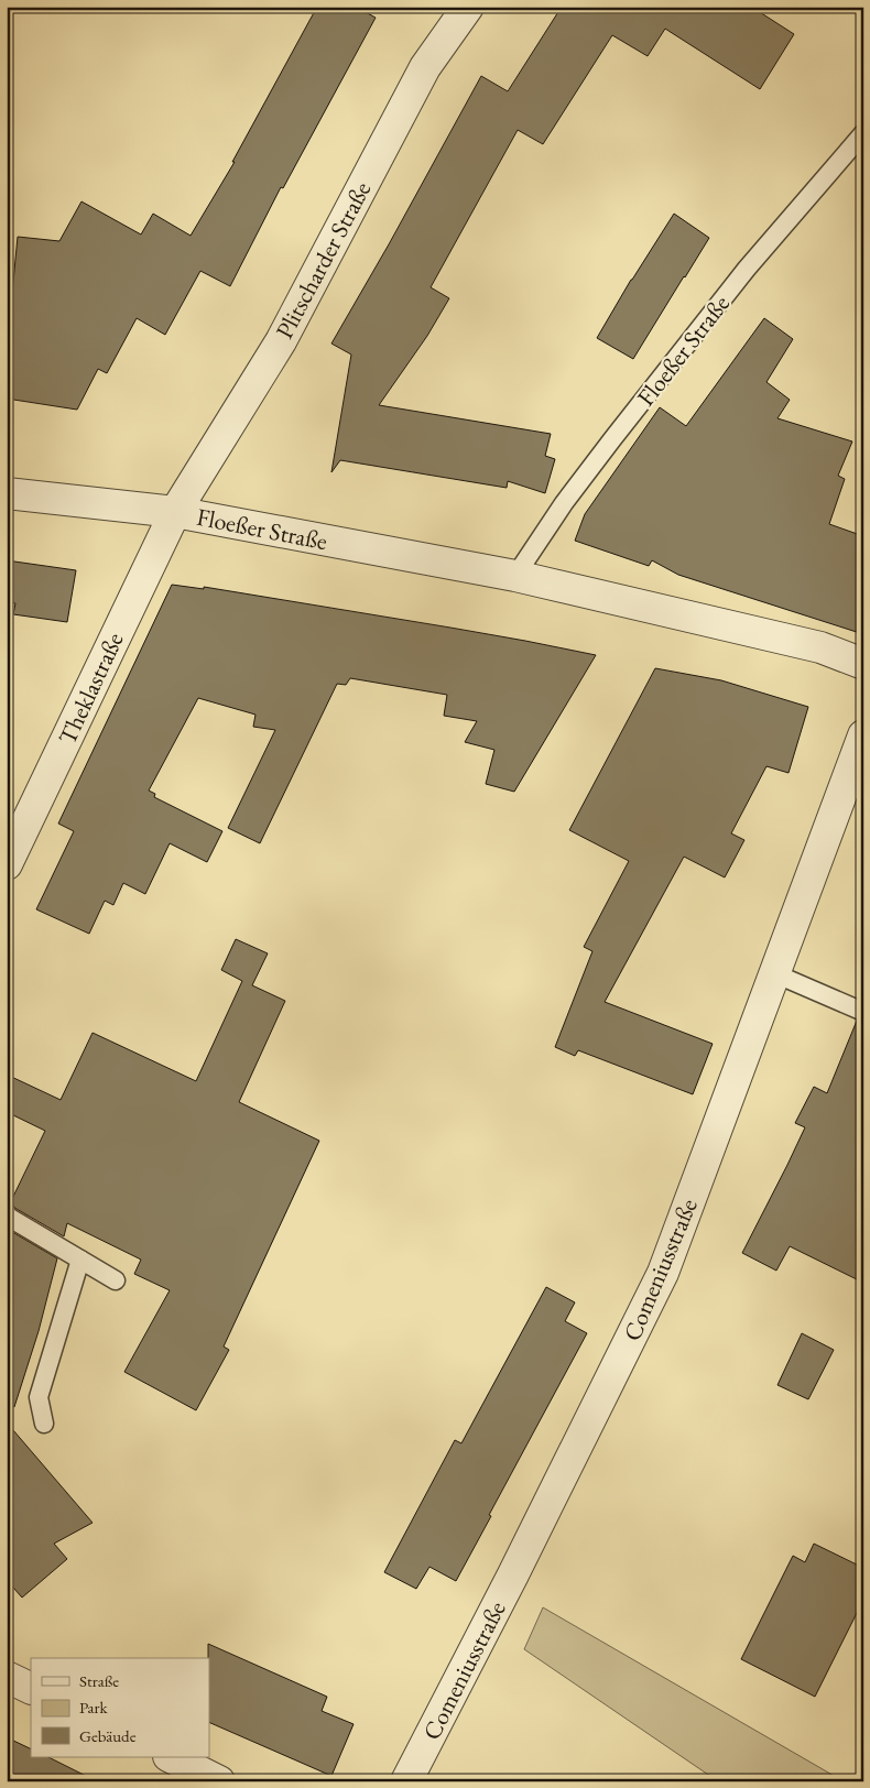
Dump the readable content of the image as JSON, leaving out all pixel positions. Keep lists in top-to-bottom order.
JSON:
{
  "streets": {
    "street": [
      "Plitscharder Straße",
      "Floeßer Straße",
      "Theklastraße",
      "Comeniusstraße"
    ]
  },
  "crossings": [
    ["Plitscharder Straße", "Floeßer Straße"],
    ["Plitscharder Straße", "Theklastraße"],
    ["Floeßer Straße", "Theklastraße"]
  ],
  "legend": ["Straße", "Park", "Gebäude"]
}
